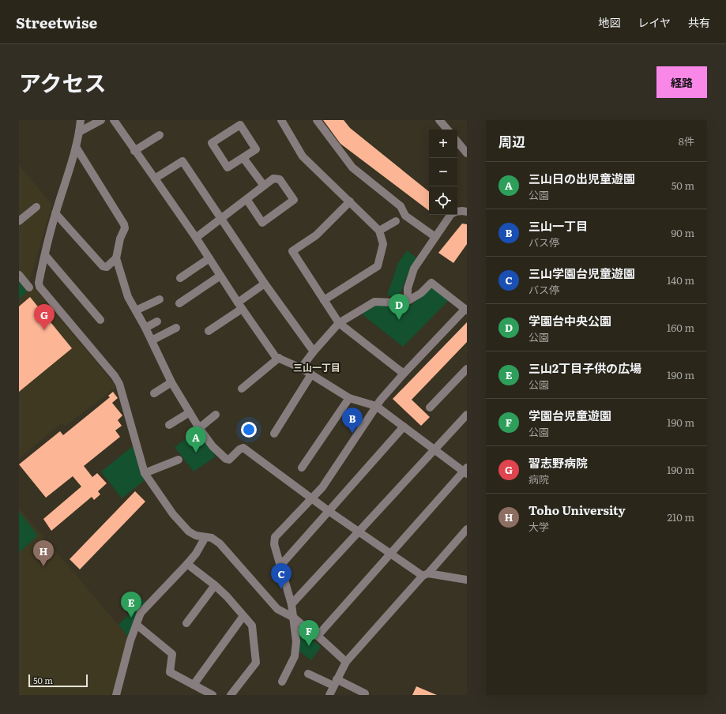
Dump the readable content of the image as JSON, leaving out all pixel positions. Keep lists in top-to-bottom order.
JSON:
{
  "districts": ["三山一丁目"],
  "scale_bar": "50 m",
  "page": {
    "header": "Streetwise",
    "nav": ["地図", "レイヤ", "共有"],
    "title": "アクセス",
    "buttons": "経路",
    "heading": ["周辺", "8件"],
    "map_buttons": ["+", "−"],
    "list": [
      {
        "mark": "A",
        "name": "三山日の出児童遊園",
        "note": "公園",
        "value": "50 m"
      },
      {
        "mark": "B",
        "name": "三山一丁目",
        "note": "バス停",
        "value": "90 m"
      },
      {
        "mark": "C",
        "name": "三山学園台児童遊園",
        "note": "バス停",
        "value": "140 m"
      },
      {
        "mark": "D",
        "name": "学園台中央公園",
        "note": "公園",
        "value": "160 m"
      },
      {
        "mark": "E",
        "name": "三山2丁目子供の広場",
        "note": "公園",
        "value": "190 m"
      },
      {
        "mark": "F",
        "name": "学園台児童遊園",
        "note": "公園",
        "value": "190 m"
      },
      {
        "mark": "G",
        "name": "習志野病院",
        "note": "病院",
        "value": "190 m"
      },
      {
        "mark": "H",
        "name": "Toho University",
        "note": "大学",
        "value": "210 m"
      }
    ],
    "pins": [
      "D",
      "G",
      "B",
      "A",
      "H",
      "C",
      "E",
      "F"
    ],
    "scale": "50 m"
  }
}
